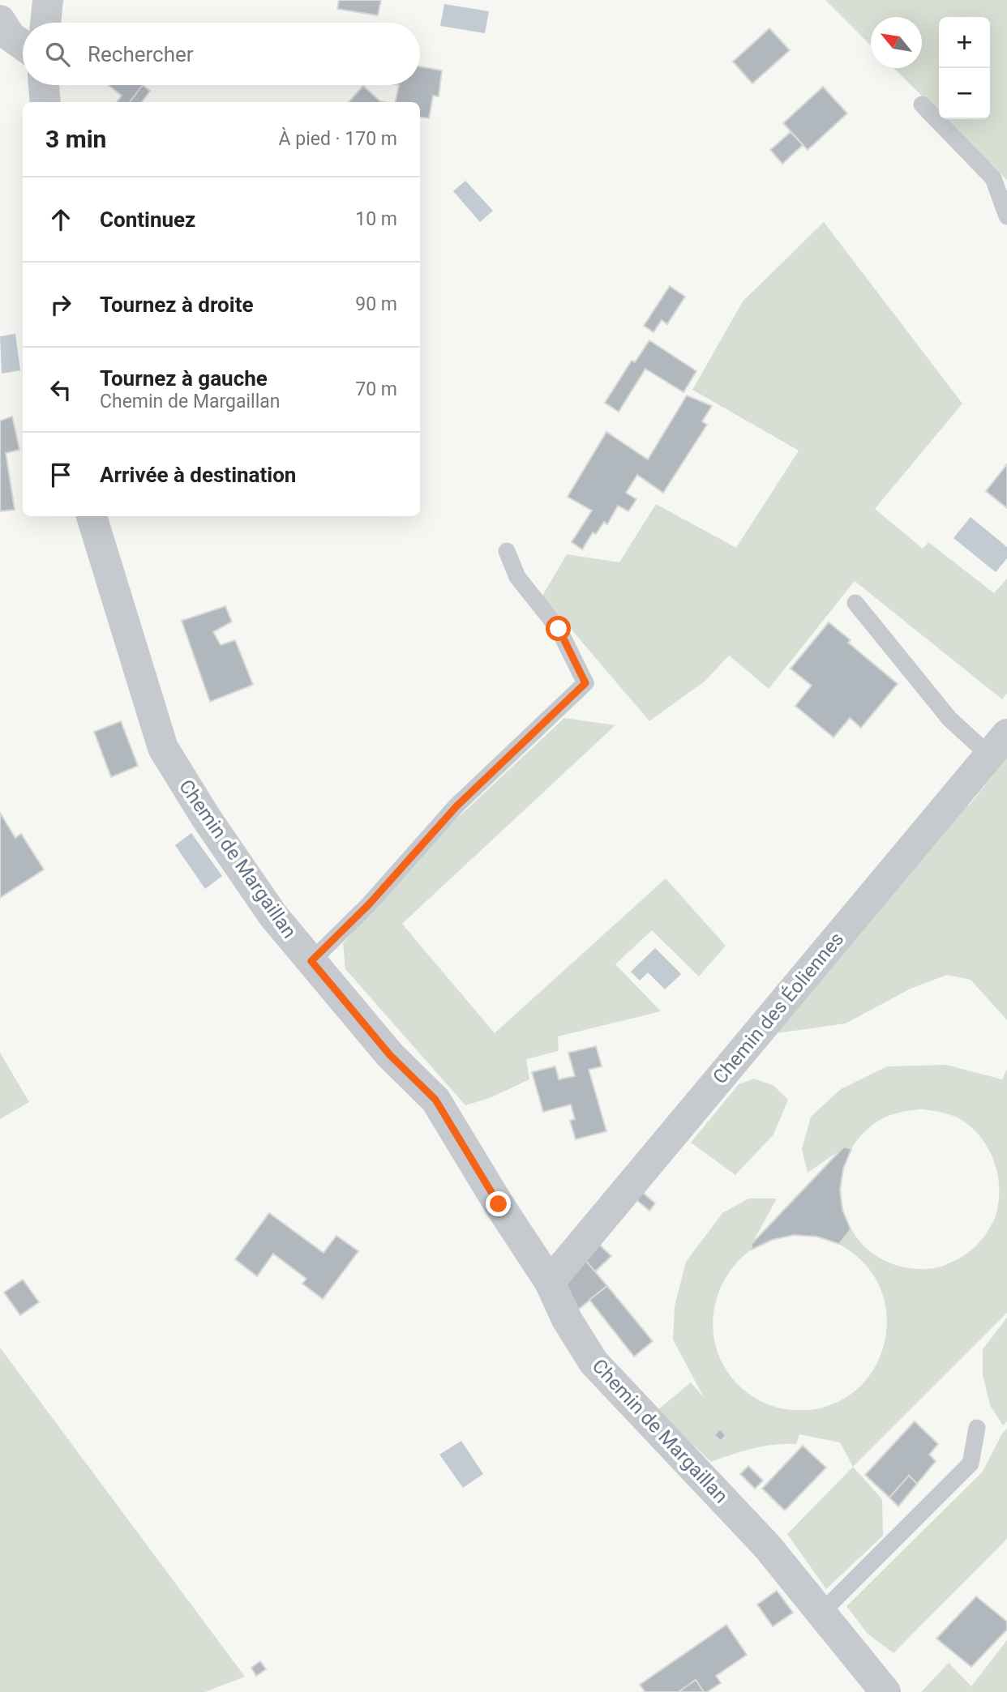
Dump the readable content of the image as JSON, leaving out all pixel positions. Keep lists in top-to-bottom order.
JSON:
{
  "streets": {
    "street": ["Chemin de Margaillan", "Chemin des Éoliennes"]
  },
  "crossings": [
    ["Chemin de Margaillan", "Chemin des Éoliennes"]
  ],
  "north": "top left",
  "page": {
    "map_buttons": ["+", "−"],
    "search": "Rechercher",
    "heading": ["3 min", "À pied · 170 m"],
    "list": [
      ["Continuez", "10 m"],
      ["Tournez à droite", "90 m"],
      ["Tournez à gauche", "Chemin de Margaillan", "70 m"],
      "Arrivée à destination"
    ]
  }
}
